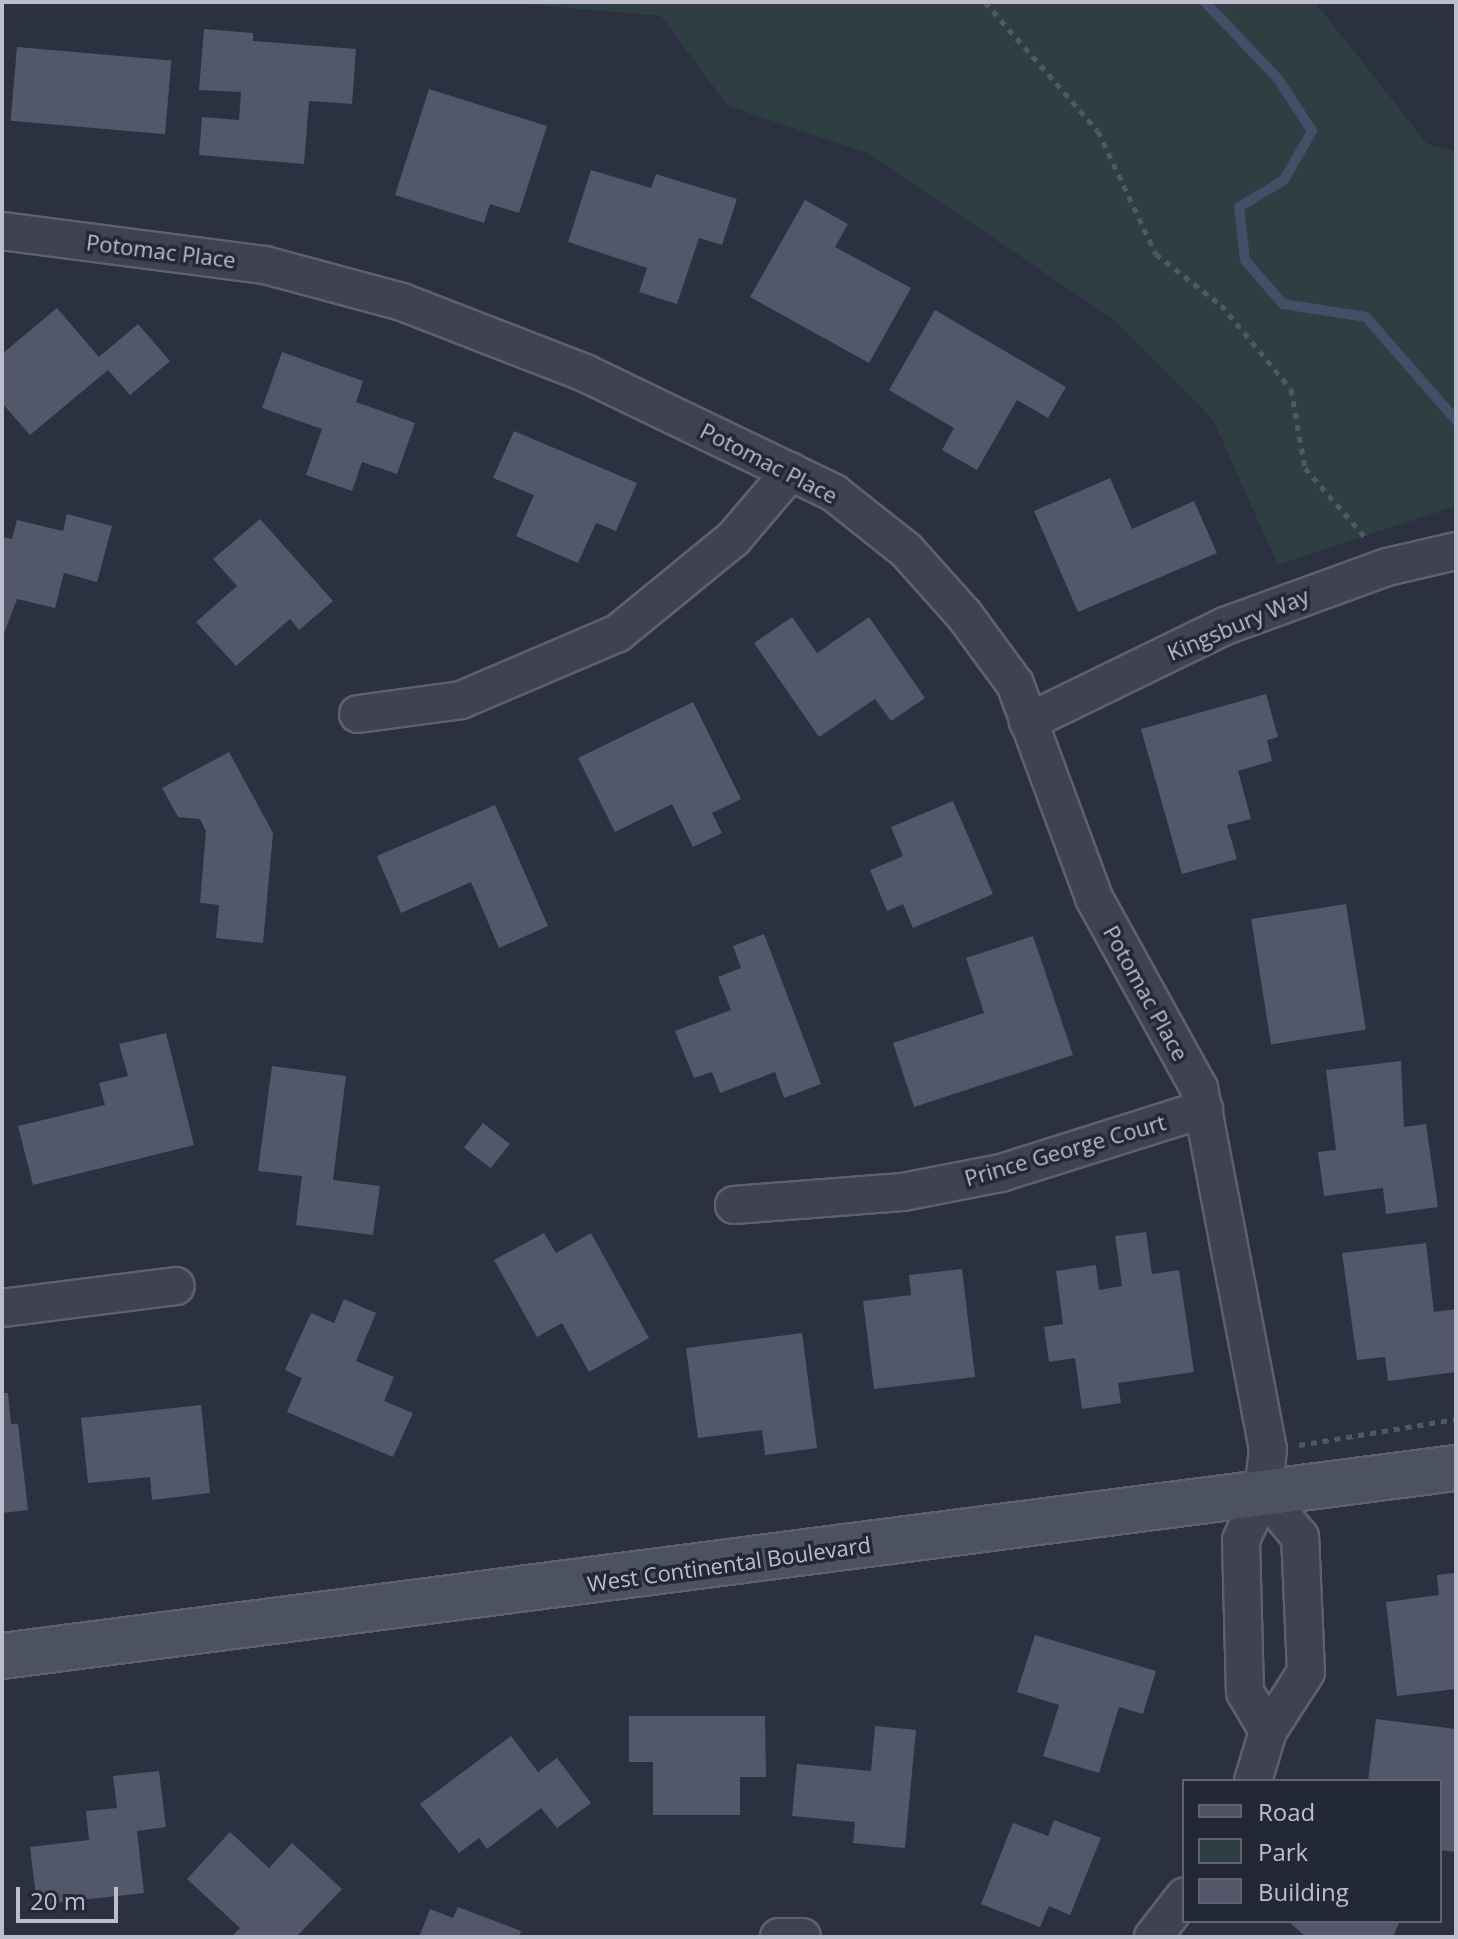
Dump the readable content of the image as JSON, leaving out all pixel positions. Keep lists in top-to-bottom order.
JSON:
{
  "streets": {
    "main road": ["West Continental Boulevard"],
    "street": ["Potomac Place", "Kingsbury Way", "Prince George Court"]
  },
  "crossings": [
    ["Potomac Place", "Kingsbury Way"],
    ["Potomac Place", "Prince George Court"],
    ["Potomac Place", "West Continental Boulevard"]
  ],
  "legend": ["Road", "Park", "Building"],
  "scale_bar": "20 m"
}
